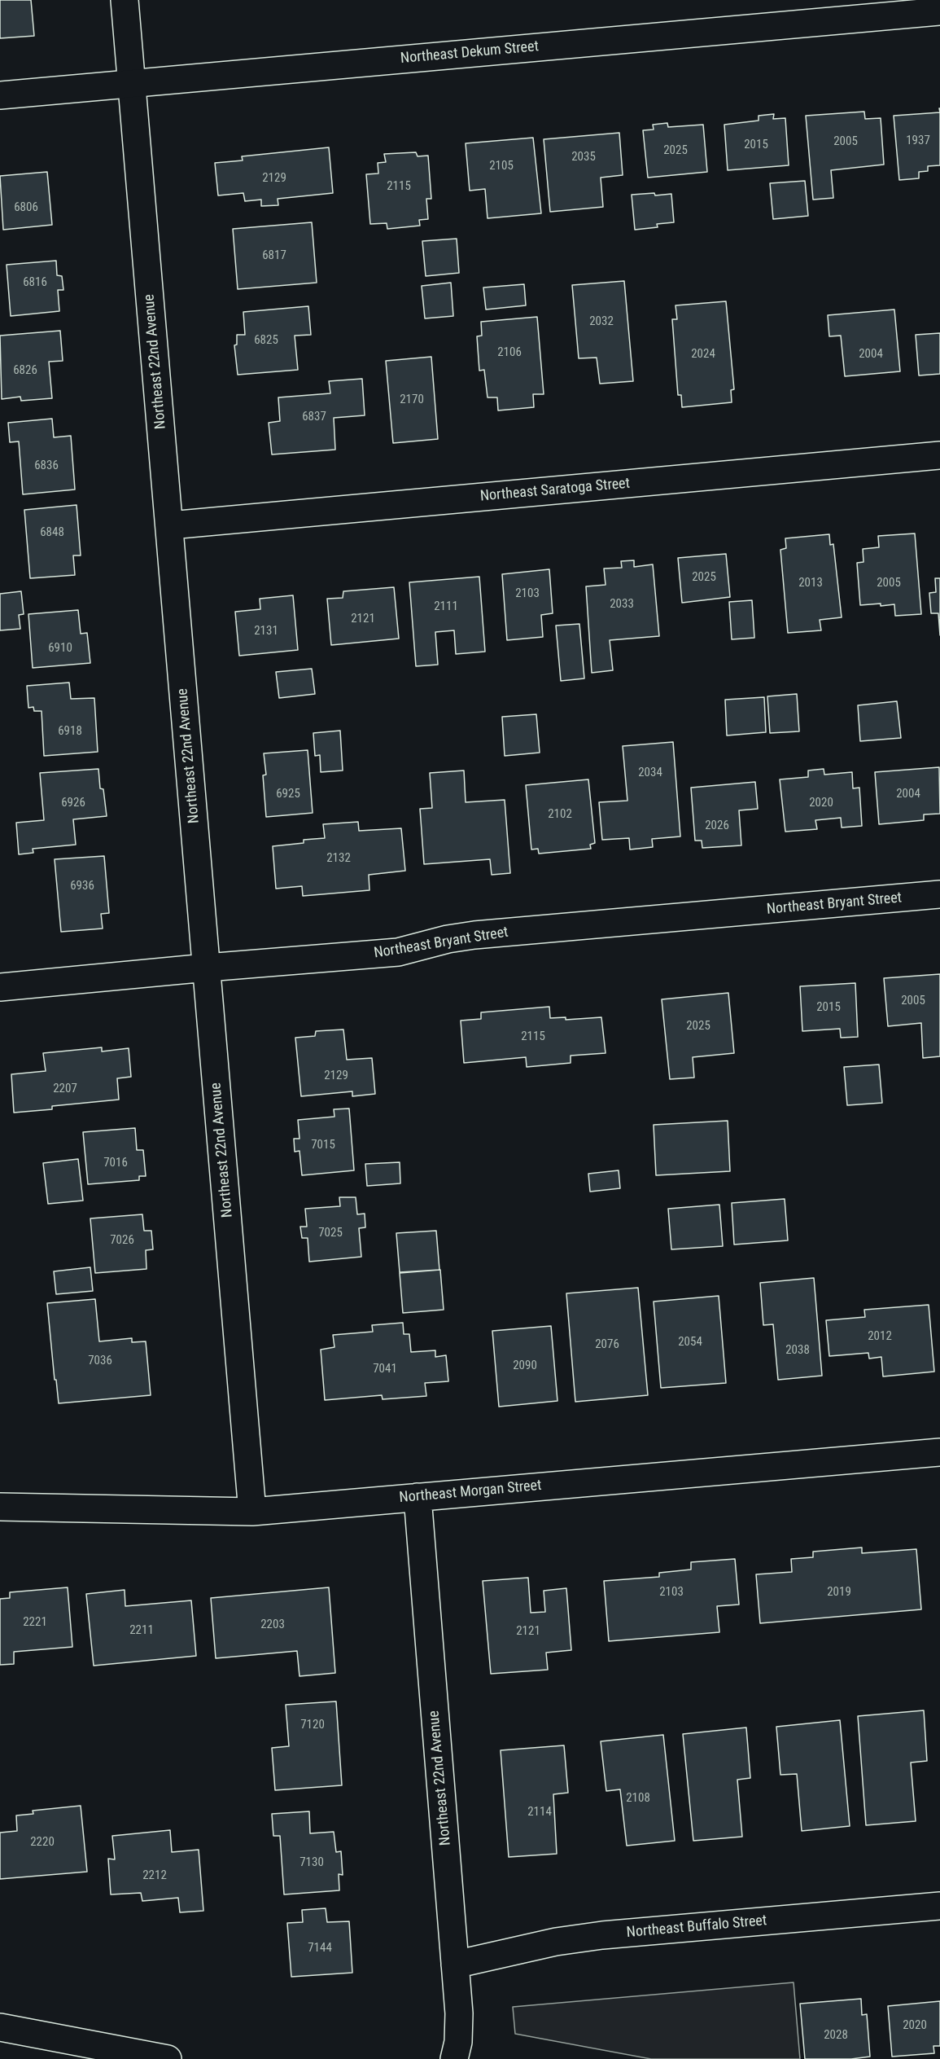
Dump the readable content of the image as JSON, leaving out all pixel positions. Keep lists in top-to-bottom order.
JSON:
{
  "streets": {
    "street": [
      "Northeast Dekum Street",
      "Northeast 22nd Avenue",
      "Northeast Saratoga Street",
      "Northeast Bryant Street",
      "Northeast Morgan Street",
      "Northeast Buffalo Street"
    ]
  },
  "crossings": [
    ["Northeast Dekum Street", "Northeast 22nd Avenue"],
    ["Northeast 22nd Avenue", "Northeast Saratoga Street"],
    ["Northeast 22nd Avenue", "Northeast Bryant Street"],
    ["Northeast 22nd Avenue", "Northeast Morgan Street"],
    ["Northeast 22nd Avenue", "Northeast Buffalo Street"]
  ],
  "house_numbers": [
    "1937",
    "2005",
    "2015",
    "2025",
    "2035",
    "2105",
    "2129",
    "2115",
    "6806",
    "6817",
    "6816",
    "2032",
    "6825",
    "2106",
    "2024",
    "2004",
    "6826",
    "2170",
    "6837",
    "6836",
    "6848",
    "2025",
    "2013",
    "2005",
    "2103",
    "2033",
    "2111",
    "2121",
    "2131",
    "6910",
    "6918",
    "2034",
    "6925",
    "2004",
    "6926",
    "2020",
    "2102",
    "2026",
    "2132",
    "6936",
    "2005",
    "2015",
    "2025",
    "2115",
    "2129",
    "2207",
    "7015",
    "7016",
    "7025",
    "7026",
    "2012",
    "2054",
    "2076",
    "2038",
    "7036",
    "2090",
    "7041",
    "2103",
    "2019",
    "2221",
    "2203",
    "2211",
    "2121",
    "7120",
    "2108",
    "2114",
    "2220",
    "7130",
    "2212",
    "7144",
    "2020",
    "2028"
  ]
}
